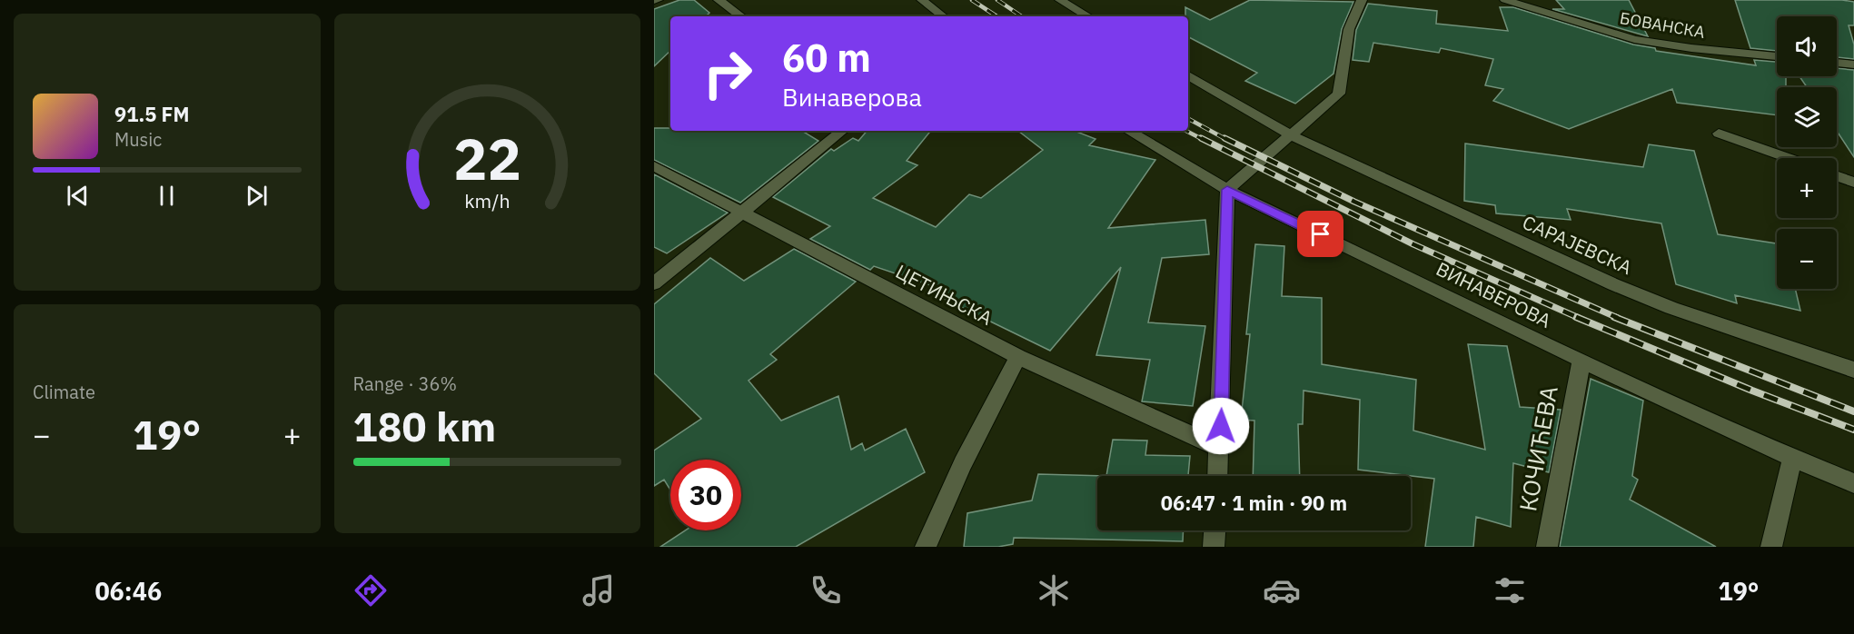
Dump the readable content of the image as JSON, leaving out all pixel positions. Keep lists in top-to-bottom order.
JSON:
{
  "streets": {
    "street": [
      "БОВАНСКА",
      "САРАЈЕВСКА",
      "ЦЕТИЊСКА",
      "ВИНАВЕРОВА",
      "КОЧИЋЕВА"
    ]
  },
  "crossings": [
    ["ВИНАВЕРОВА", "КОЧИЋЕВА"]
  ],
  "page": {
    "map_buttons": ["+", "−"],
    "turn": ["60 m", "Винаверова"],
    "song": ["91.5 FM", "Music"],
    "tile": [
      "Climate",
      ["Range · 36%", "180 km"]
    ],
    "heat": ["−", "19°", "+"],
    "limit": "30",
    "trip": "06:47 · 1 min · 90 m",
    "tabs": ["06:46", "19°"],
    "gauge": ["22", "km/h"]
  }
}
